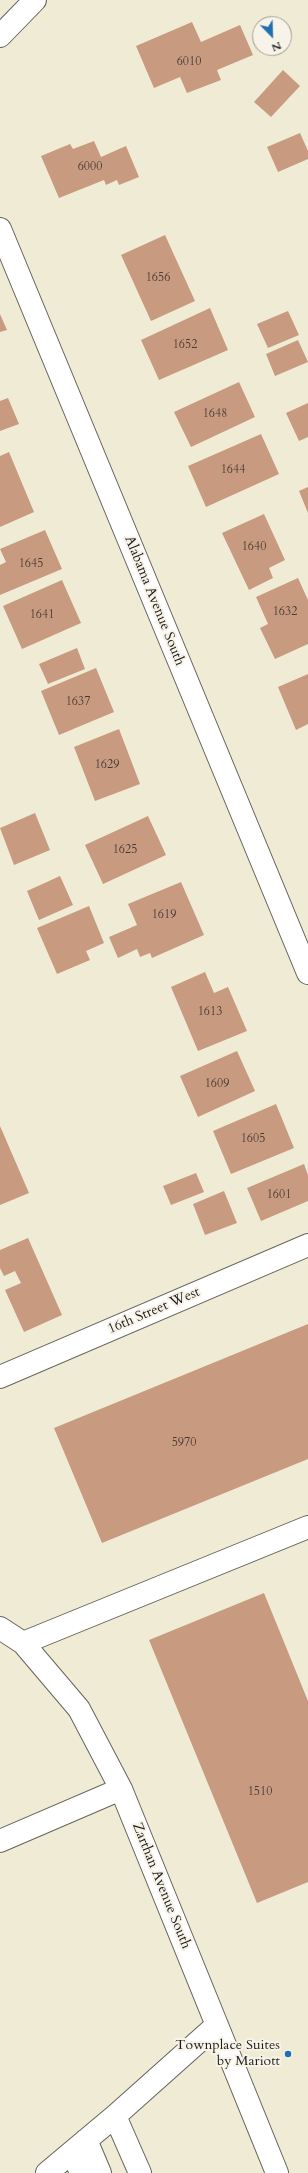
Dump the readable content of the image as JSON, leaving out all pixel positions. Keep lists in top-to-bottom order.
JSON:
{
  "streets": {
    "street": ["Alabama Avenue South", "16th Street West", "Zarthan Avenue South"]
  },
  "places": ["Townplace Suites by Mariott"],
  "house_numbers": [
    "6010",
    "6000",
    "1656",
    "1652",
    "1648",
    "1644",
    "1640",
    "1645",
    "1632",
    "1641",
    "1637",
    "1629",
    "1625",
    "1619",
    "1613",
    "1609",
    "1605",
    "1601",
    "5970",
    "1510"
  ],
  "north": "bottom right"
}
